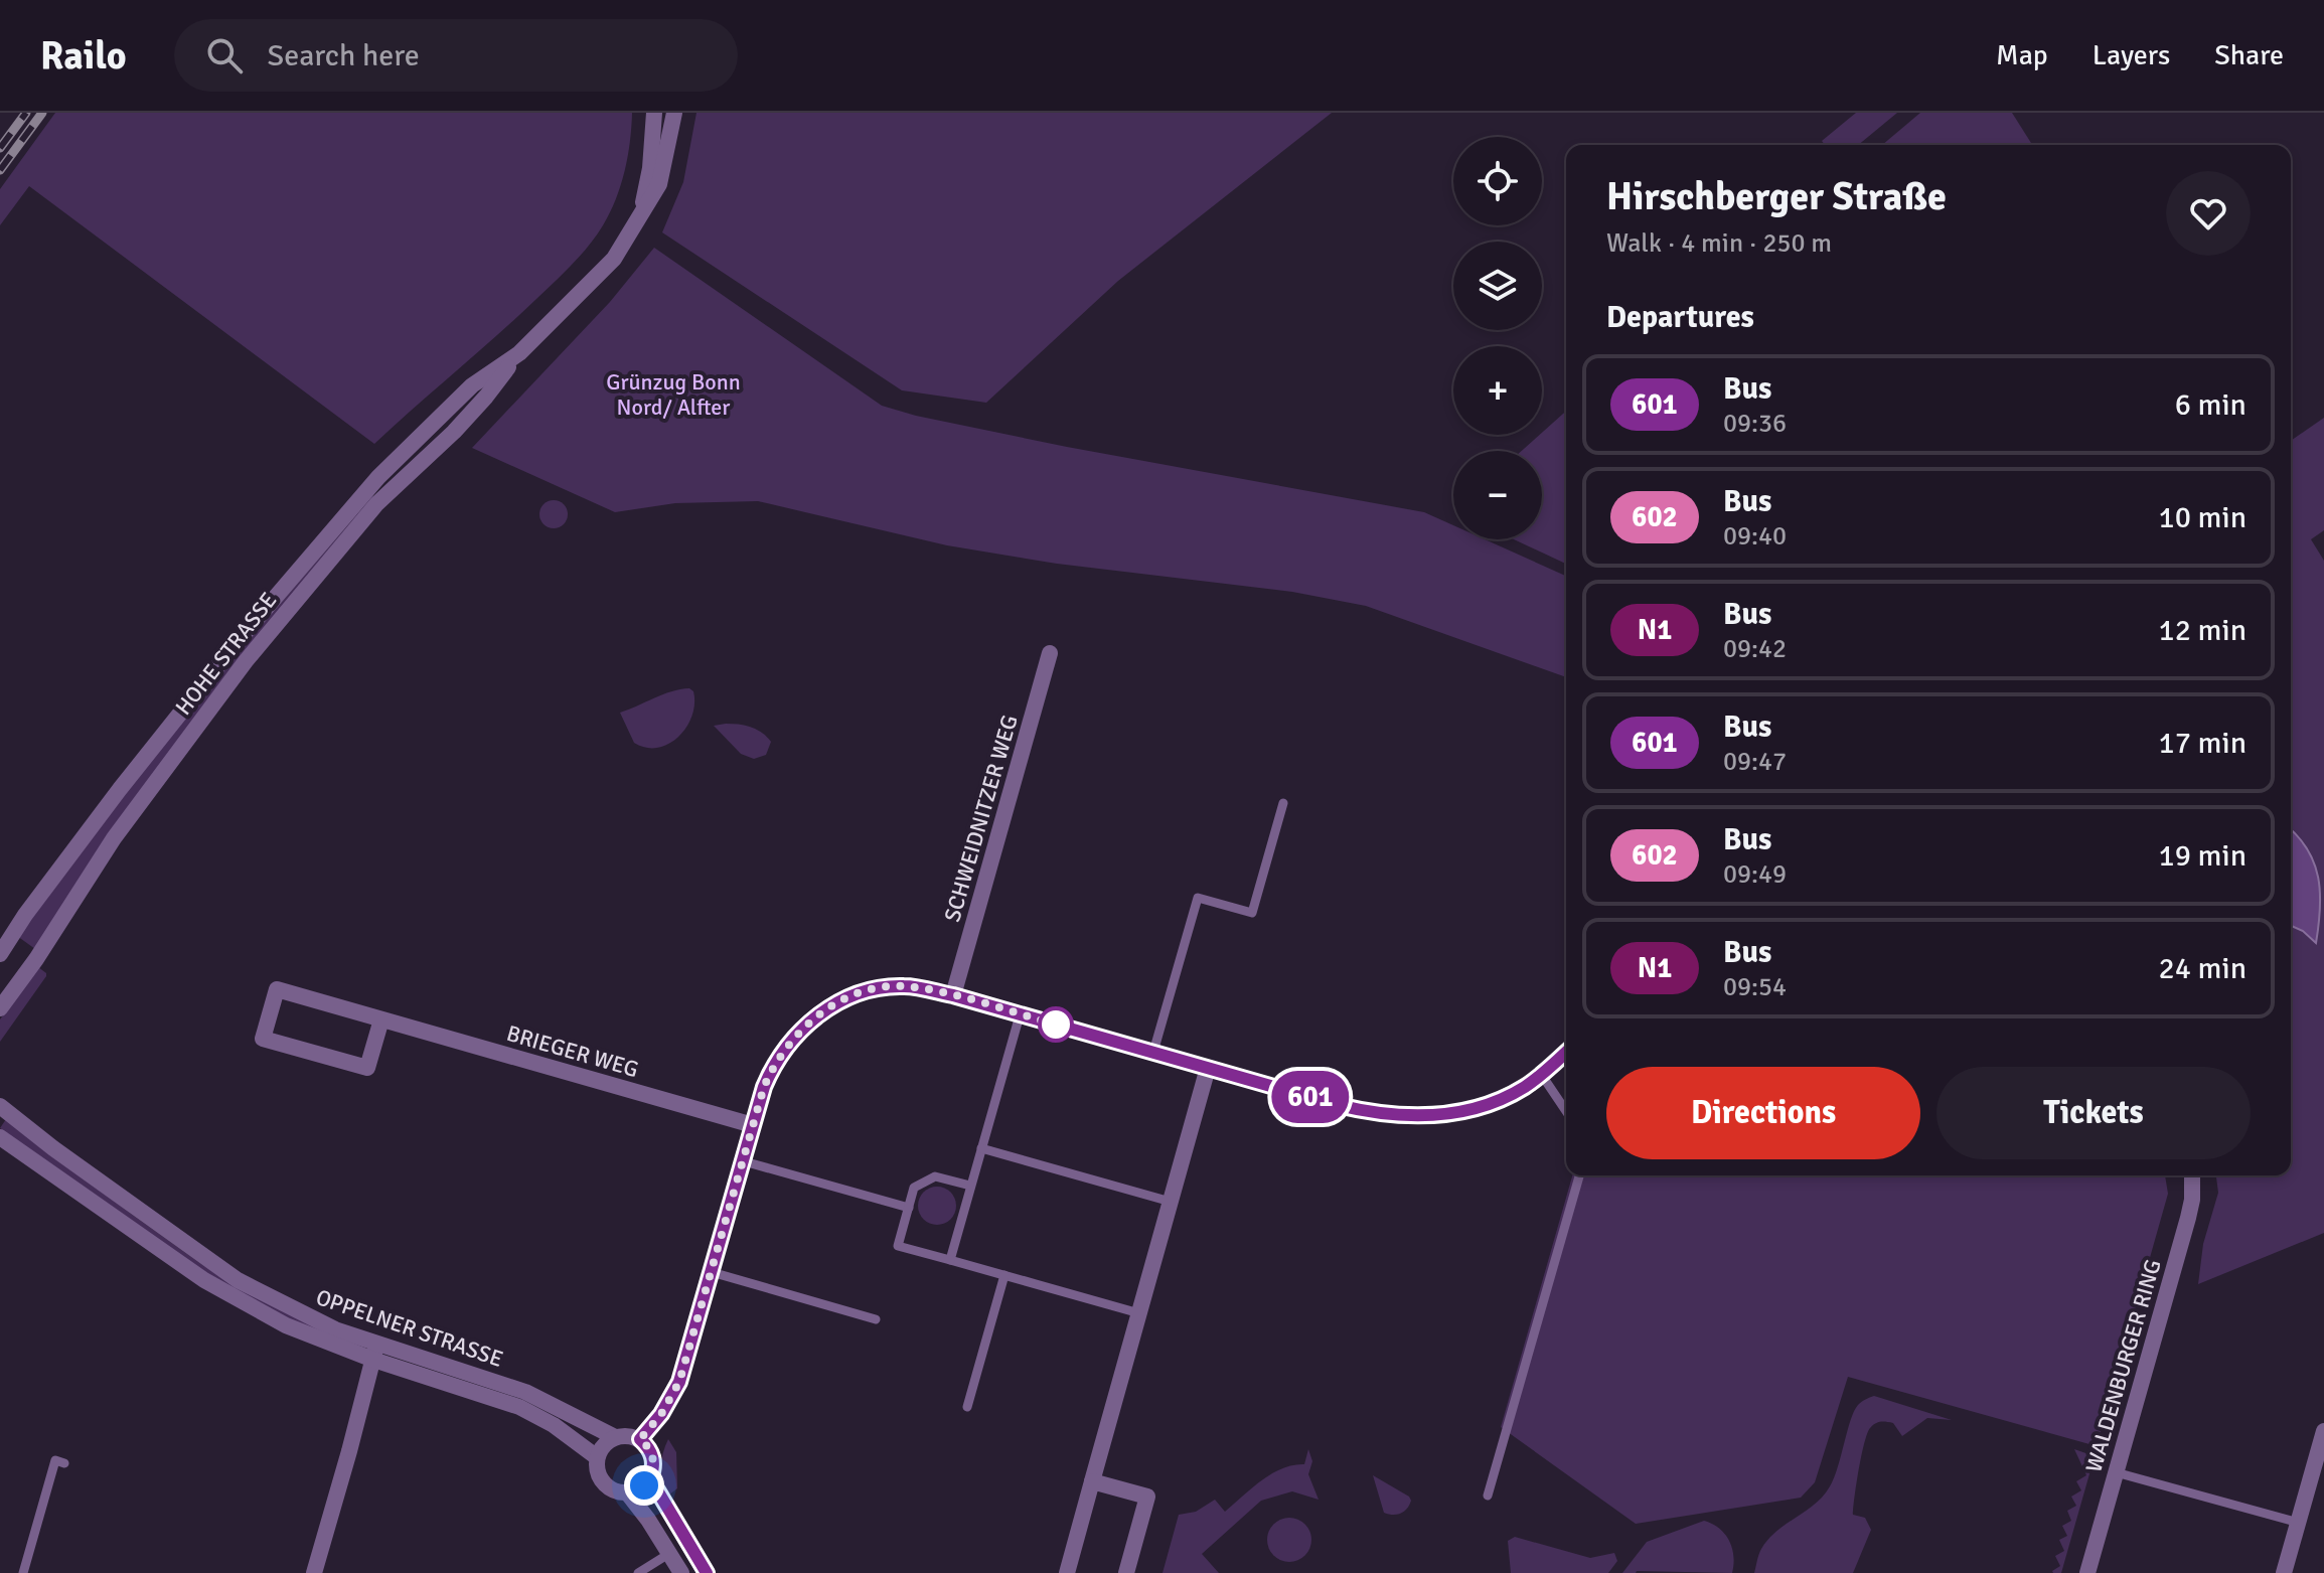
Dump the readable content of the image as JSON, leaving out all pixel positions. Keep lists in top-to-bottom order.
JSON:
{
  "streets": {
    "street": [
      "HOHE STRASSE",
      "SCHWEIDNITZER WEG",
      "BRIEGER WEG",
      "OPPELNER STRASSE",
      "WALDENBURGER RING"
    ]
  },
  "parks": ["Grünzug Bonn Nord/ Alfter"],
  "lines": ["bus line 601"],
  "page": {
    "header": "Railo",
    "search": "Search here",
    "nav": ["Map", "Layers", "Share"],
    "on_map": "601",
    "map_buttons": ["+", "−"],
    "heading": [
      ["Hirschberger Straße", "Walk · 4 min · 250 m"],
      "Departures"
    ],
    "list": [
      {
        "mark": "601",
        "name": "Bus",
        "note": "09:36",
        "value": "6 min"
      },
      {
        "mark": "602",
        "name": "Bus",
        "note": "09:40",
        "value": "10 min"
      },
      {
        "mark": "N1",
        "name": "Bus",
        "note": "09:42",
        "value": "12 min"
      },
      {
        "mark": "601",
        "name": "Bus",
        "note": "09:47",
        "value": "17 min"
      },
      {
        "mark": "602",
        "name": "Bus",
        "note": "09:49",
        "value": "19 min"
      },
      {
        "mark": "N1",
        "name": "Bus",
        "note": "09:54",
        "value": "24 min"
      }
    ],
    "buttons": ["Directions", "Tickets"]
  }
}
